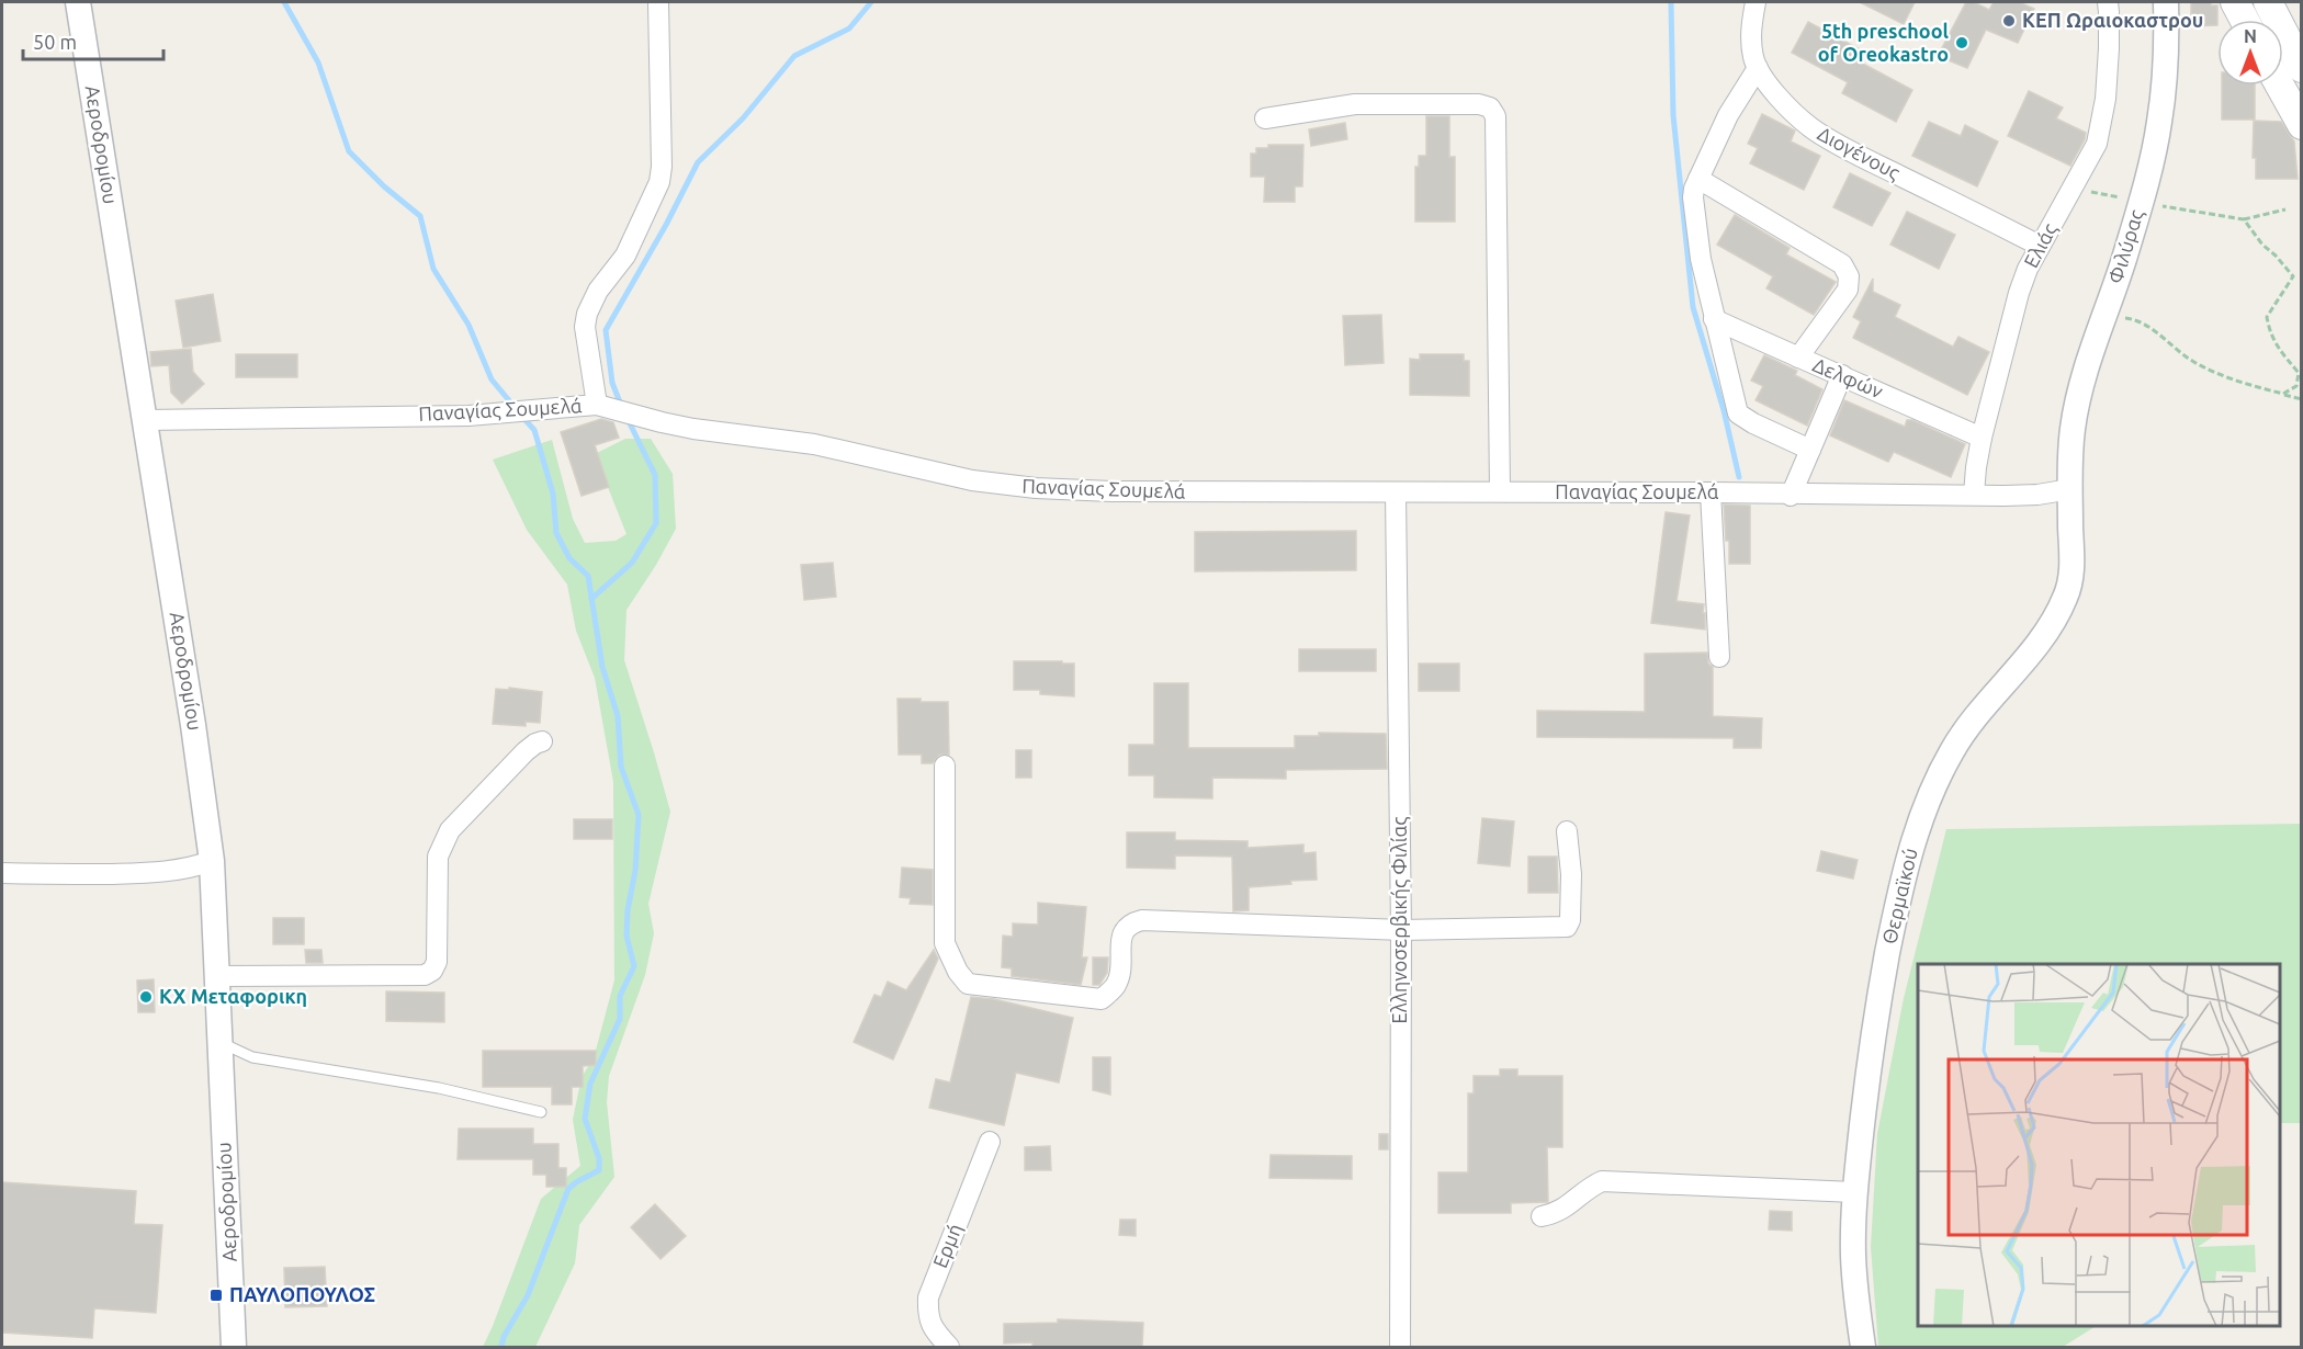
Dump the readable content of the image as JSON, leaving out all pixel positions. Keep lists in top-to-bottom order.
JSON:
{
  "streets": {
    "street": [
      "Αεροδρομίου",
      "Διογένους",
      "Ελιάς",
      "Φιλύρας",
      "Δελφών",
      "Παναγίας Σουμελά",
      "Θερμαϊκού",
      "Ελληνοσερβικής Φιλίας",
      "Ερμή"
    ]
  },
  "crossings": [
    ["Αεροδρομίου", "Παναγίας Σουμελά"],
    ["Διογένους", "Ελιάς"],
    ["Ελιάς", "Δελφών"],
    ["Ελιάς", "Παναγίας Σουμελά"],
    ["Φιλύρας", "Παναγίας Σουμελά"],
    ["Φιλύρας", "Θερμαϊκού"],
    ["Παναγίας Σουμελά", "Θερμαϊκού"],
    ["Παναγίας Σουμελά", "Ελληνοσερβικής Φιλίας"]
  ],
  "places": {
    "other": ["ΚΕΠ Ωραιοκαστρου", "5th preschool of Oreokastro", "ΚΧ Μεταφορικη"],
    "transit": ["ΠΑΥΛΟΠΟΥΛΟΣ"]
  },
  "scale_bar": "50 m",
  "north": "top"
}
